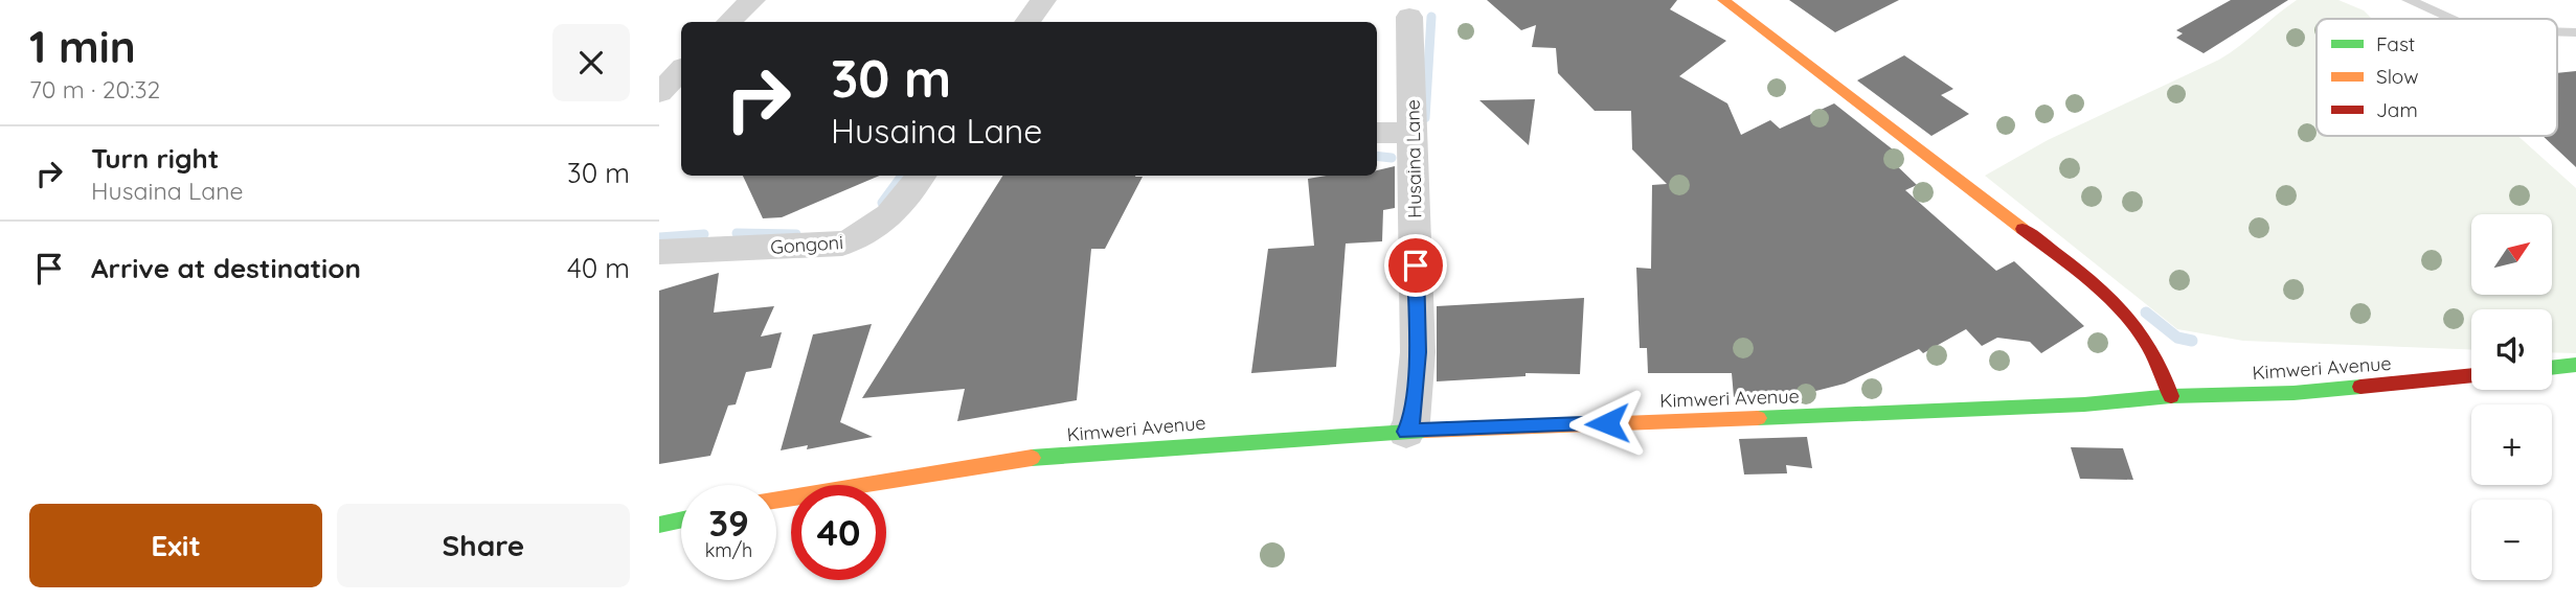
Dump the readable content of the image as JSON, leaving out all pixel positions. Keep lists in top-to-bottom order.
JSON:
{
  "streets": {
    "street": ["Husaina Lane", "Gongoni", "Kimweri Avenue"]
  },
  "crossings": [
    ["Husaina Lane", "Kimweri Avenue"]
  ],
  "legend": ["Fast", "Slow", "Jam"],
  "north": "top right",
  "page": {
    "heading": ["1 min", "70 m · 20:32"],
    "turn": ["30 m", "Husaina Lane"],
    "list": [
      {
        "name": "Turn right",
        "note": "Husaina Lane",
        "value": "30 m"
      },
      {
        "name": "Arrive at destination",
        "value": "40 m"
      }
    ],
    "map_buttons": ["+", "−"],
    "speed": "39 km/h",
    "limit": "40",
    "buttons": ["Exit", "Share"]
  }
}
